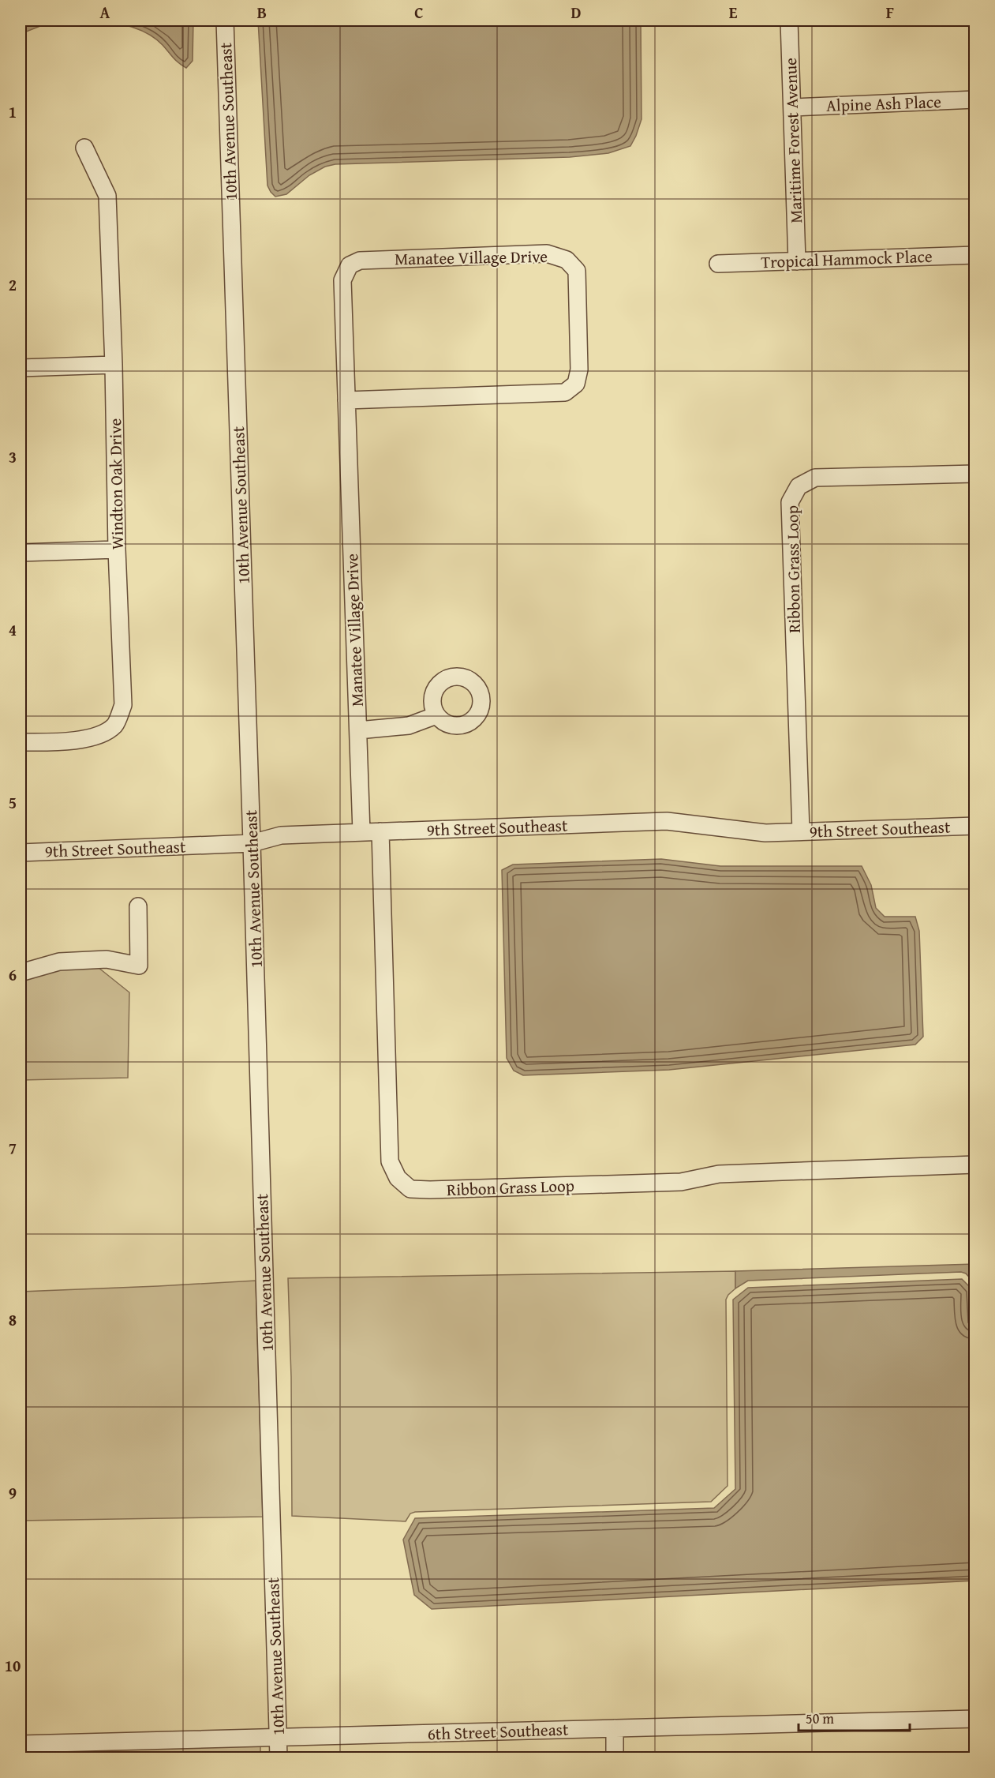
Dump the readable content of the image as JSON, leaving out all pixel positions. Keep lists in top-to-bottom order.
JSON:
{
  "streets": {
    "street": [
      "Alpine Ash Place",
      "10th Avenue Southeast",
      "Maritime Forest Avenue",
      "Manatee Village Drive",
      "Tropical Hammock Place",
      "Windton Oak Drive",
      "Ribbon Grass Loop",
      "9th Street Southeast",
      "6th Street Southeast"
    ]
  },
  "crossings": [
    ["Alpine Ash Place", "Maritime Forest Avenue"],
    ["10th Avenue Southeast", "9th Street Southeast"],
    ["10th Avenue Southeast", "6th Street Southeast"],
    ["Maritime Forest Avenue", "Tropical Hammock Place"],
    ["Manatee Village Drive", "9th Street Southeast"],
    ["Ribbon Grass Loop", "9th Street Southeast"]
  ],
  "scale_bar": "50 m",
  "grid": {
    "columns": [
      "A",
      "B",
      "C",
      "D",
      "E",
      "F"
    ],
    "rows": [
      "1",
      "2",
      "3",
      "4",
      "5",
      "6",
      "7",
      "8",
      "9",
      "10"
    ]
  }
}
